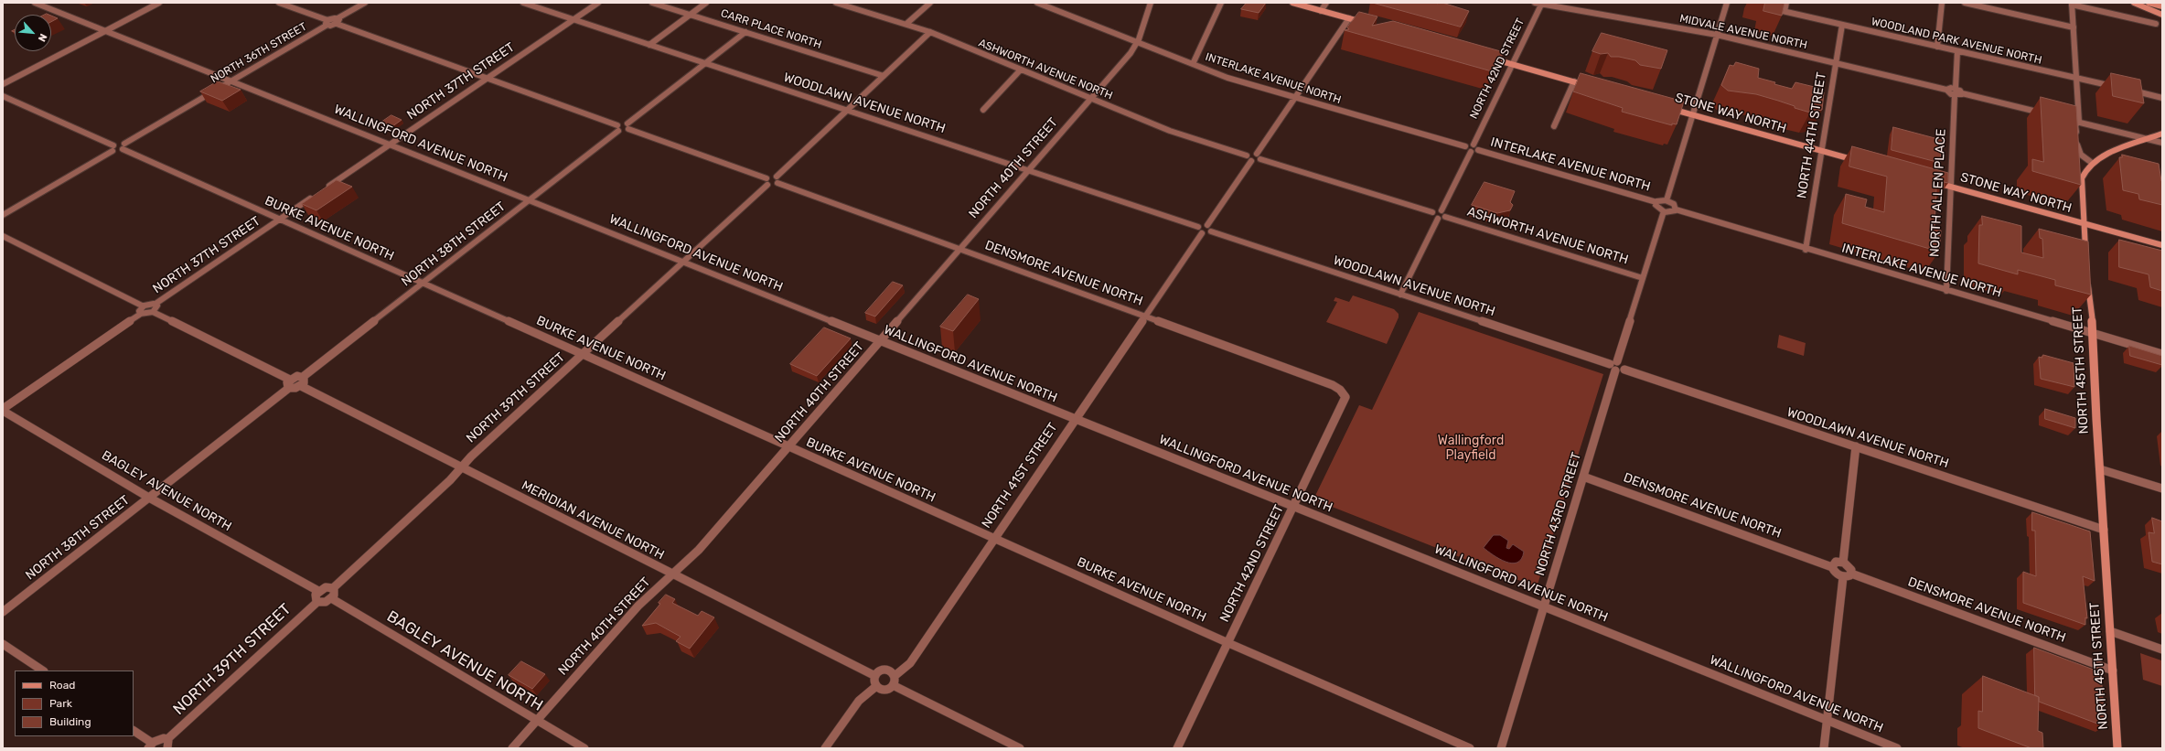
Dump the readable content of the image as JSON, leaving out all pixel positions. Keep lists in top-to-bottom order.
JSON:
{
  "streets": {
    "main road": ["STONE WAY NORTH", "NORTH 45TH STREET"],
    "street": [
      "CARR PLACE NORTH",
      "MIDVALE AVENUE NORTH",
      "WOODLAND PARK AVENUE NORTH",
      "NORTH 36TH STREET",
      "NORTH 42ND STREET",
      "ASHWORTH AVENUE NORTH",
      "INTERLAKE AVENUE NORTH",
      "NORTH 37TH STREET",
      "WOODLAWN AVENUE NORTH",
      "NORTH 44TH STREET",
      "WALLINGFORD AVENUE NORTH",
      "NORTH 40TH STREET",
      "NORTH ALLEN PLACE",
      "BURKE AVENUE NORTH",
      "NORTH 38TH STREET",
      "DENSMORE AVENUE NORTH",
      "NORTH 39TH STREET",
      "NORTH 41ST STREET",
      "BAGLEY AVENUE NORTH",
      "NORTH 43RD STREET",
      "MERIDIAN AVENUE NORTH"
    ]
  },
  "crossings": [
    ["MIDVALE AVENUE NORTH", "NORTH 42ND STREET"],
    ["MIDVALE AVENUE NORTH", "NORTH 44TH STREET"],
    ["WOODLAND PARK AVENUE NORTH", "NORTH 44TH STREET"],
    ["NORTH 36TH STREET", "WALLINGFORD AVENUE NORTH"],
    ["NORTH 36TH STREET", "BURKE AVENUE NORTH"],
    ["NORTH 42ND STREET", "INTERLAKE AVENUE NORTH"],
    ["NORTH 42ND STREET", "WALLINGFORD AVENUE NORTH"],
    ["NORTH 42ND STREET", "BURKE AVENUE NORTH"],
    ["NORTH 42ND STREET", "DENSMORE AVENUE NORTH"],
    ["ASHWORTH AVENUE NORTH", "NORTH 40TH STREET"],
    ["INTERLAKE AVENUE NORTH", "NORTH 44TH STREET"],
    ["INTERLAKE AVENUE NORTH", "NORTH 40TH STREET"],
    ["INTERLAKE AVENUE NORTH", "NORTH ALLEN PLACE"],
    ["INTERLAKE AVENUE NORTH", "NORTH 45TH STREET"],
    ["NORTH 37TH STREET", "WOODLAWN AVENUE NORTH"],
    ["NORTH 37TH STREET", "WALLINGFORD AVENUE NORTH"],
    ["NORTH 37TH STREET", "BURKE AVENUE NORTH"],
    ["WOODLAWN AVENUE NORTH", "NORTH 40TH STREET"],
    ["WOODLAWN AVENUE NORTH", "NORTH 45TH STREET"],
    ["WOODLAWN AVENUE NORTH", "NORTH 41ST STREET"],
    ["WOODLAWN AVENUE NORTH", "NORTH 43RD STREET"],
    ["STONE WAY NORTH", "NORTH 44TH STREET"],
    ["STONE WAY NORTH", "NORTH ALLEN PLACE"],
    ["WALLINGFORD AVENUE NORTH", "NORTH 40TH STREET"],
    ["WALLINGFORD AVENUE NORTH", "NORTH 38TH STREET"],
    ["WALLINGFORD AVENUE NORTH", "NORTH 39TH STREET"],
    ["WALLINGFORD AVENUE NORTH", "NORTH 41ST STREET"],
    ["WALLINGFORD AVENUE NORTH", "NORTH 43RD STREET"],
    ["NORTH 40TH STREET", "BURKE AVENUE NORTH"],
    ["NORTH 40TH STREET", "DENSMORE AVENUE NORTH"],
    ["NORTH 40TH STREET", "BAGLEY AVENUE NORTH"],
    ["NORTH 40TH STREET", "MERIDIAN AVENUE NORTH"],
    ["BURKE AVENUE NORTH", "NORTH 38TH STREET"],
    ["BURKE AVENUE NORTH", "NORTH 39TH STREET"],
    ["BURKE AVENUE NORTH", "NORTH 41ST STREET"],
    ["NORTH 38TH STREET", "BAGLEY AVENUE NORTH"],
    ["DENSMORE AVENUE NORTH", "NORTH 45TH STREET"],
    ["DENSMORE AVENUE NORTH", "NORTH 41ST STREET"],
    ["DENSMORE AVENUE NORTH", "NORTH 43RD STREET"],
    ["NORTH 39TH STREET", "BAGLEY AVENUE NORTH"],
    ["NORTH 39TH STREET", "MERIDIAN AVENUE NORTH"],
    ["NORTH 41ST STREET", "MERIDIAN AVENUE NORTH"]
  ],
  "parks": ["Wallingford Playfield"],
  "legend": ["Road", "Park", "Building"],
  "north": "bottom right"
}
